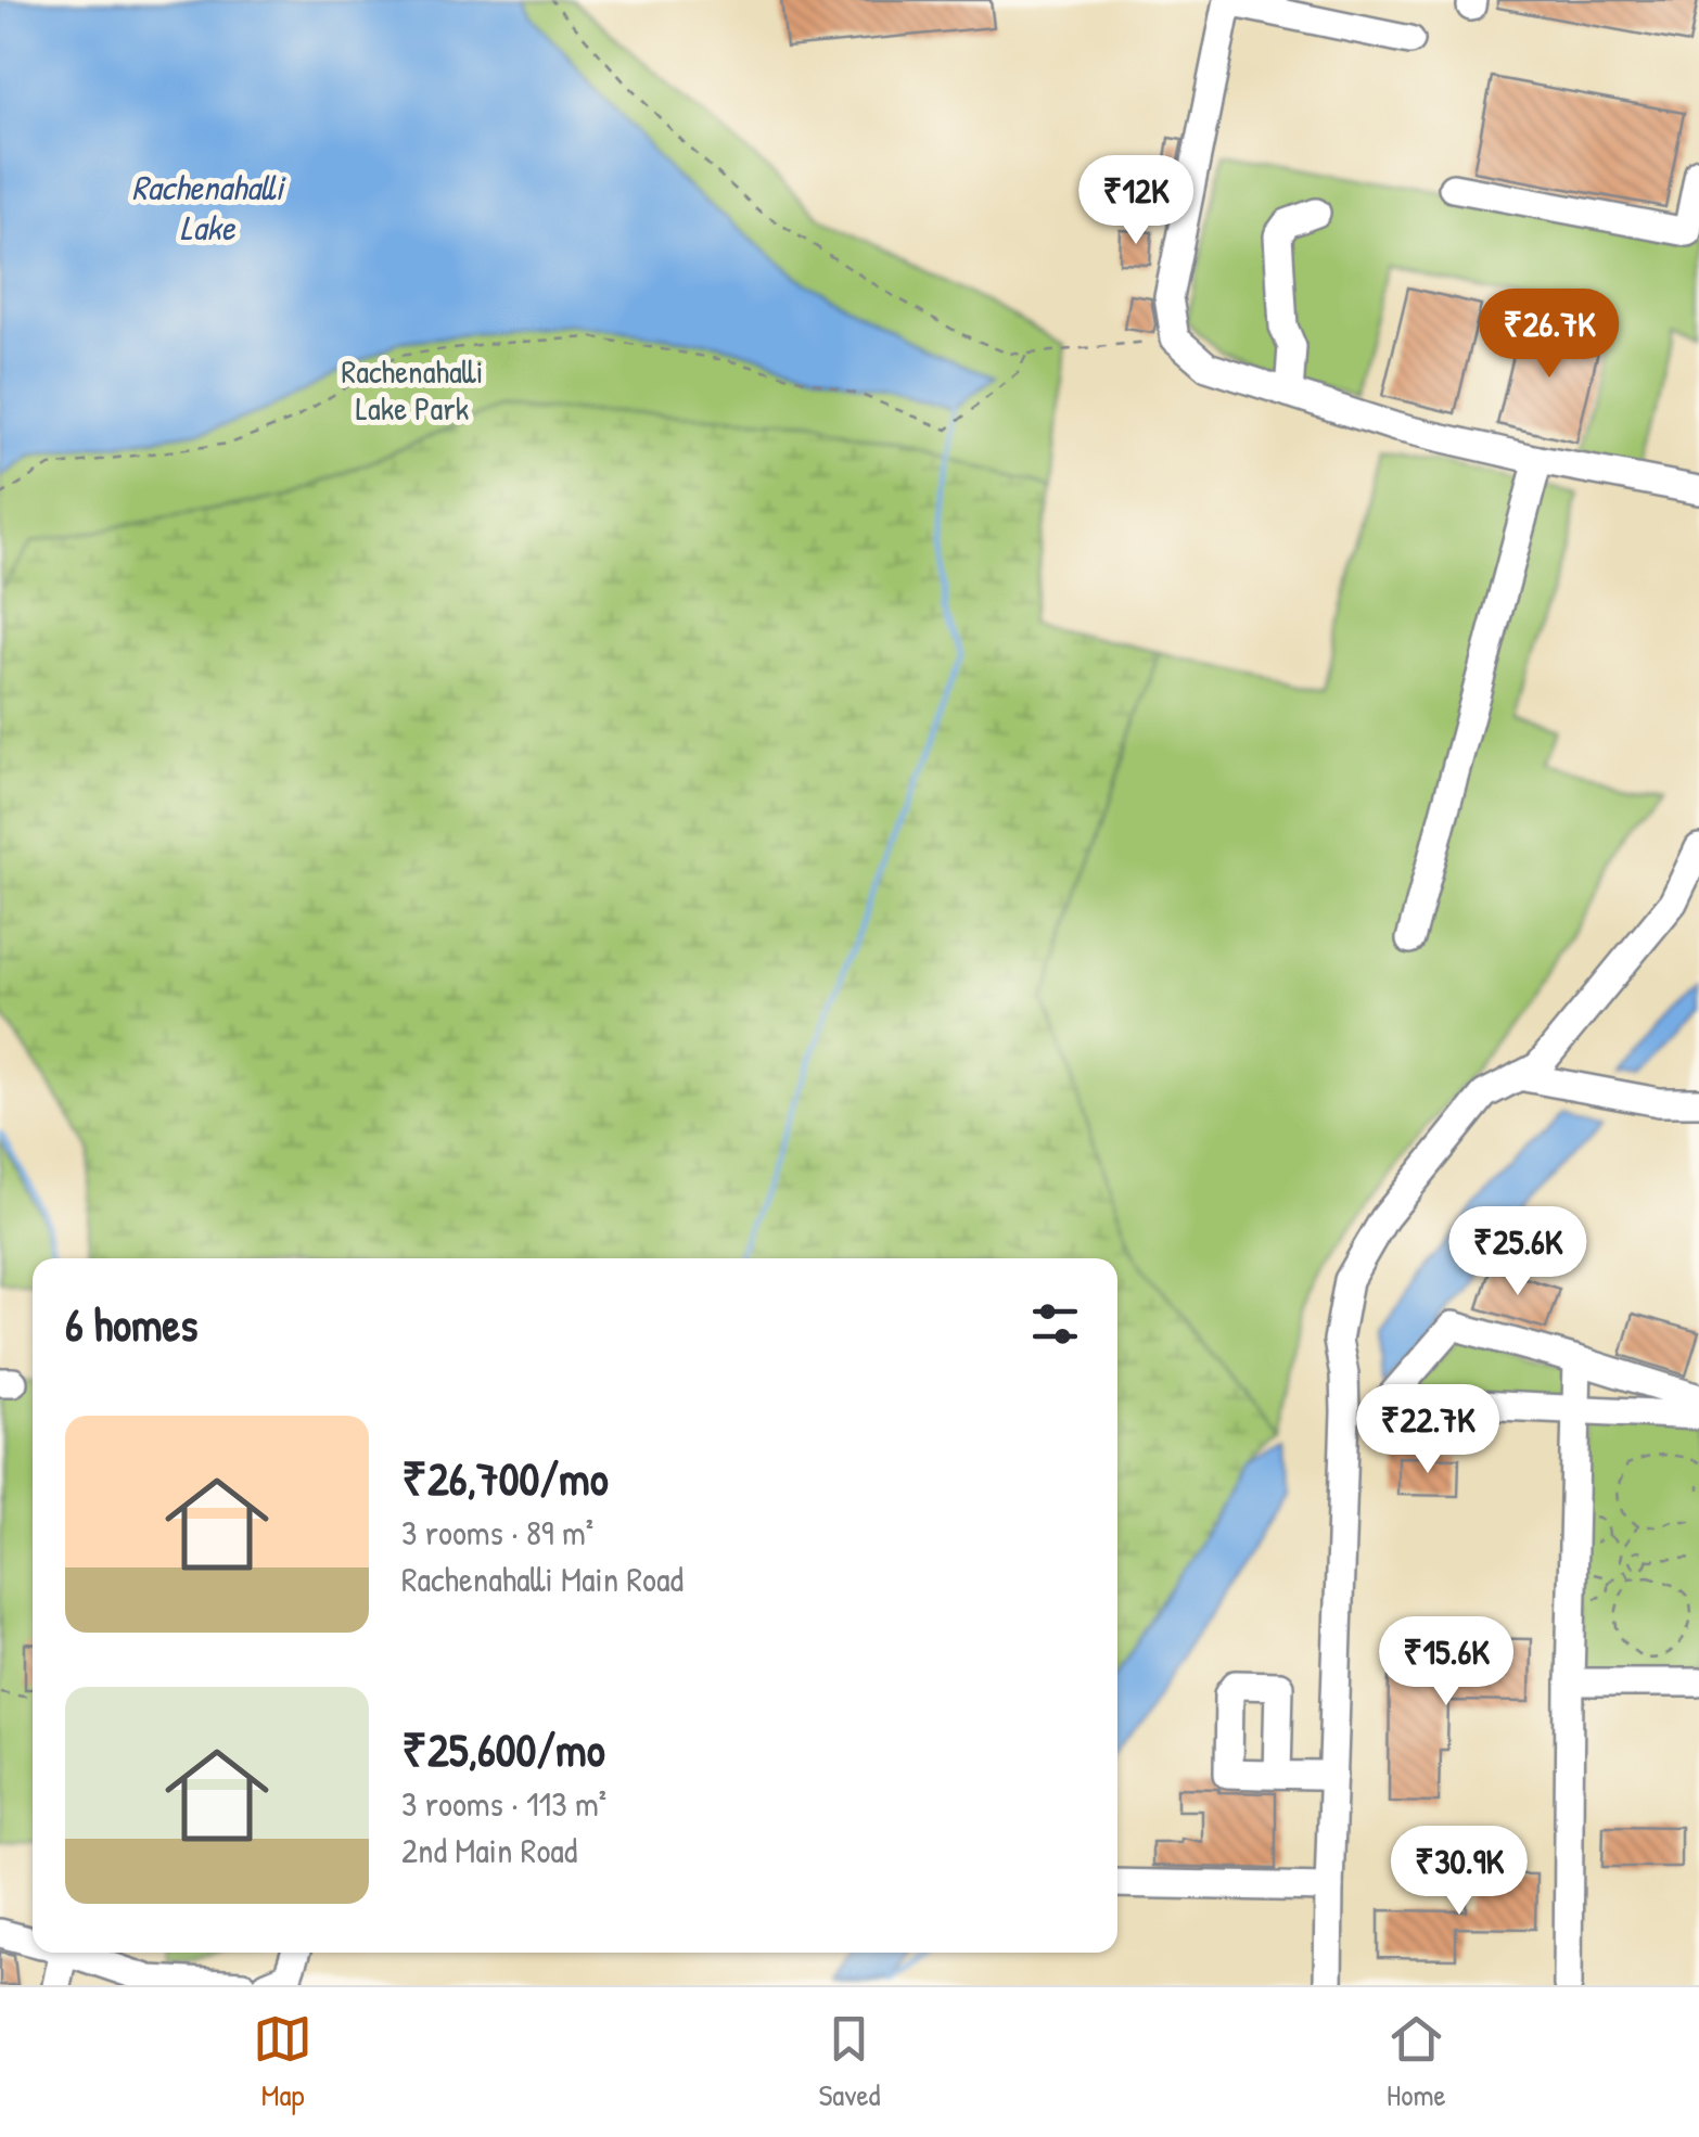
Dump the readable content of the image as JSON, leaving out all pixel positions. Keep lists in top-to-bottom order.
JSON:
{
  "water": ["Rachenahalli Lake"],
  "parks": ["Rachenahalli Lake Park"],
  "page": {
    "price": [
      "₹12K",
      "₹26.7K",
      "₹25.6K",
      "₹22.7K",
      "₹15.6K",
      "₹30.9K"
    ],
    "heading": "6 homes",
    "list": [
      {
        "name": "₹26,700/mo",
        "note": "3 rooms · 89 m² · Rachenahalli Main Road"
      },
      {
        "name": "₹25,600/mo",
        "note": "3 rooms · 113 m² · 2nd Main Road"
      }
    ],
    "tabs": ["Map", "Saved", "Home"]
  }
}
